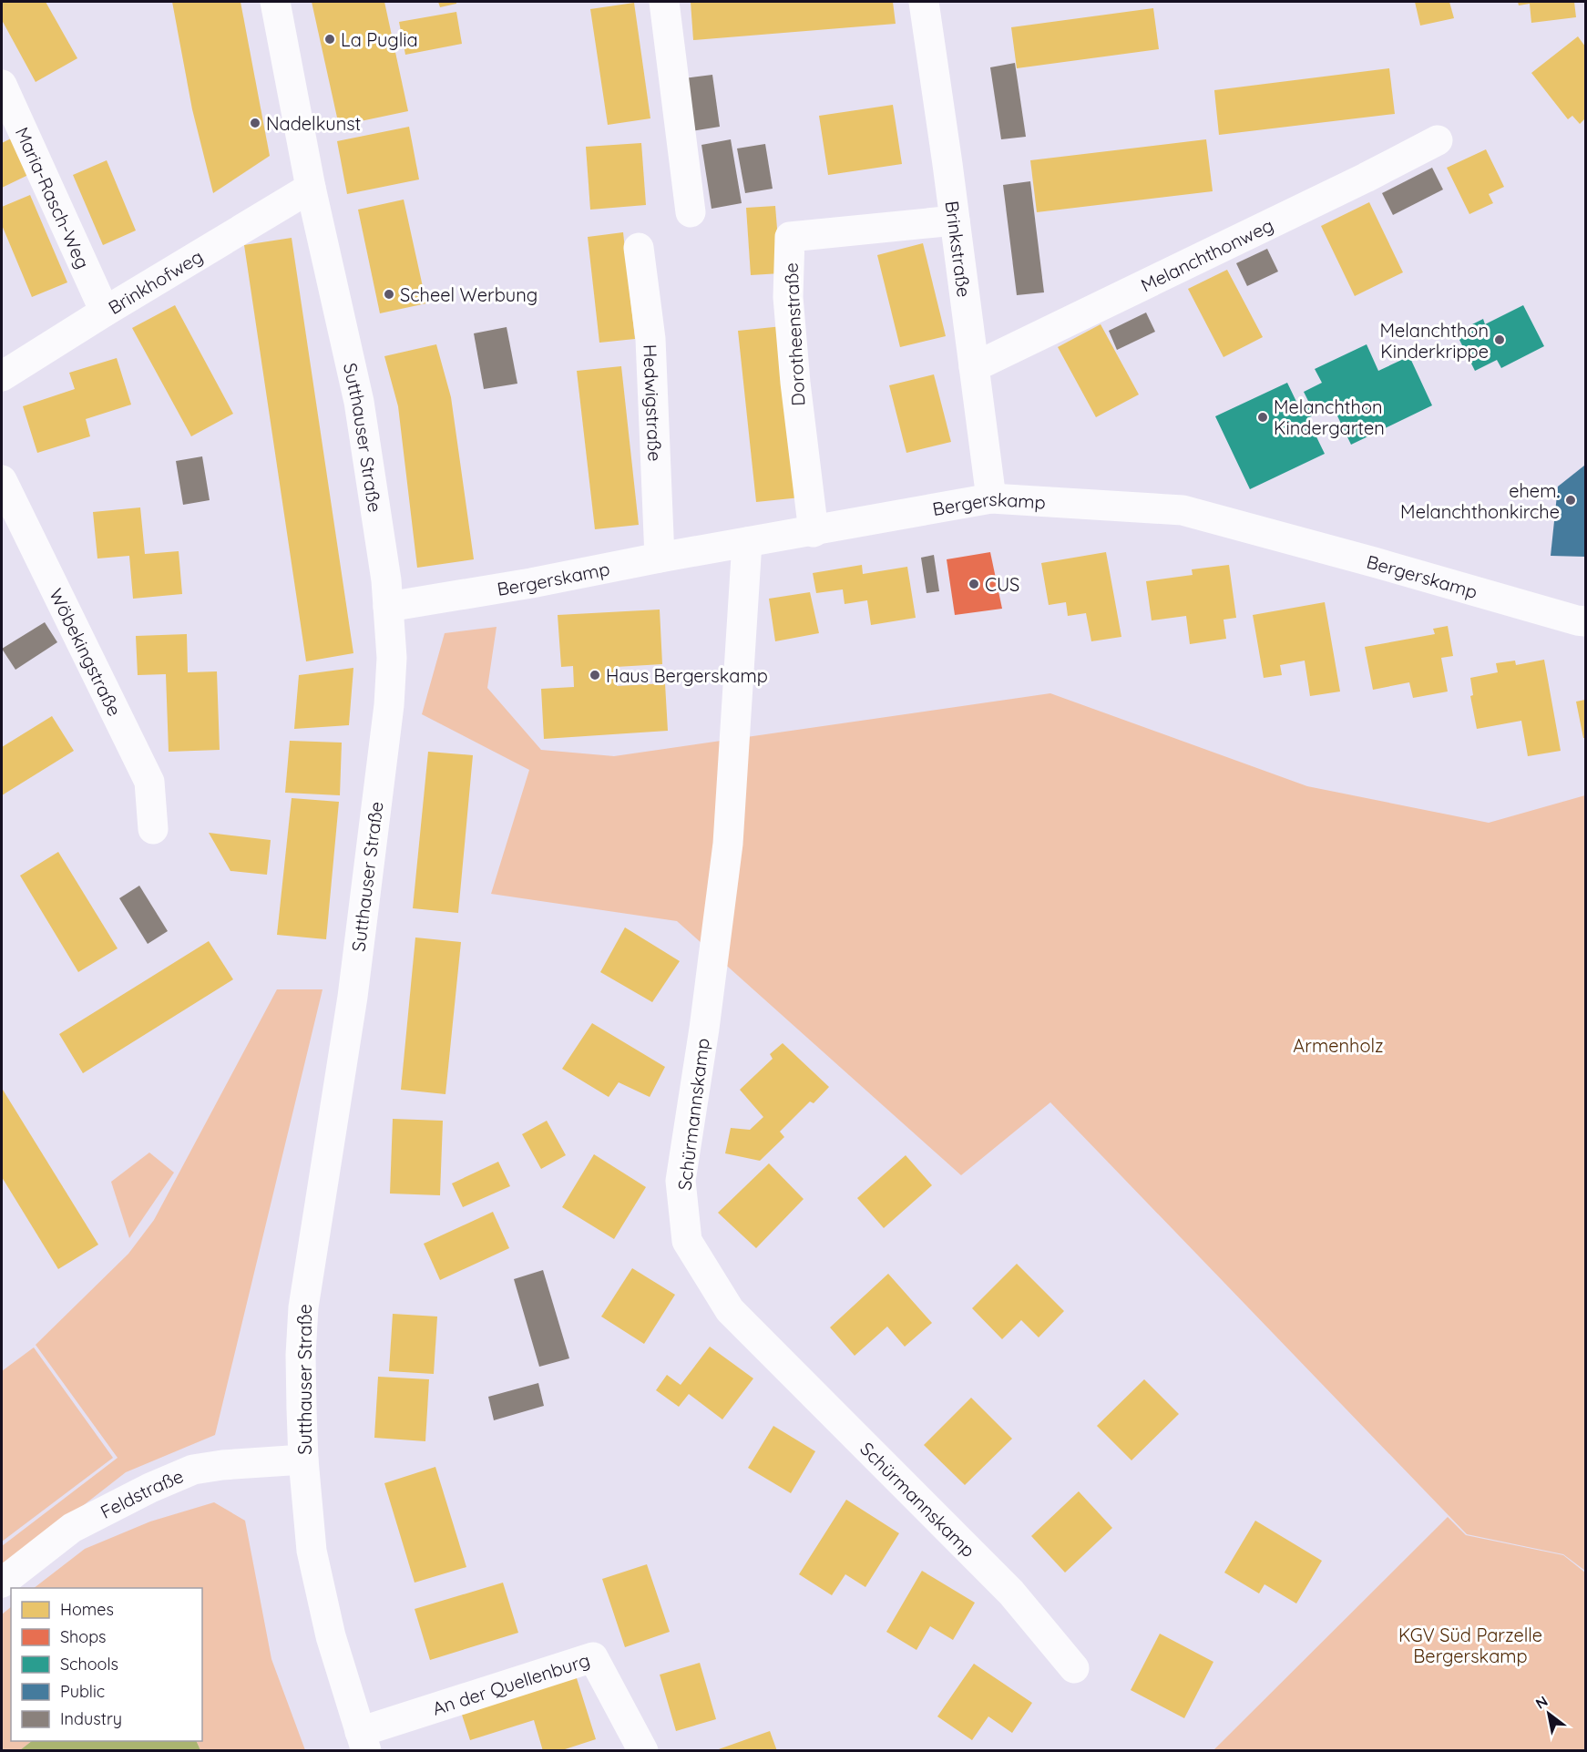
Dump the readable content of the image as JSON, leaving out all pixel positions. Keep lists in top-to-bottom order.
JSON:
{
  "streets": {
    "street": [
      "Maria-Rasch-Weg",
      "Brinkstraße",
      "Melanchthonweg",
      "Brinkhofweg",
      "Dorotheenstraße",
      "Hedwigstraße",
      "Sutthauser Straße",
      "Bergerskamp",
      "Wöbekingstraße",
      "Schürmannskamp",
      "Feldstraße",
      "An der Quellenburg"
    ]
  },
  "crossings": [
    ["Maria-Rasch-Weg", "Brinkhofweg"],
    ["Brinkstraße", "Melanchthonweg"],
    ["Brinkstraße", "Dorotheenstraße"],
    ["Brinkstraße", "Bergerskamp"],
    ["Brinkhofweg", "Sutthauser Straße"],
    ["Dorotheenstraße", "Bergerskamp"],
    ["Hedwigstraße", "Bergerskamp"],
    ["Sutthauser Straße", "Bergerskamp"],
    ["Sutthauser Straße", "Feldstraße"],
    ["Sutthauser Straße", "An der Quellenburg"],
    ["Bergerskamp", "Schürmannskamp"]
  ],
  "parks": ["Armenholz", "KGV Süd Parzelle Bergerskamp"],
  "places": [
    "La Puglia",
    "Nadelkunst",
    "Scheel Werbung",
    "Melanchthon Kinderkrippe",
    "Melanchthon Kindergarten",
    "ehem. Melanchthonkirche",
    "CUS",
    "Haus Bergerskamp"
  ],
  "legend": [
    "Homes",
    "Shops",
    "Schools",
    "Public",
    "Industry"
  ],
  "north": "top left"
}
